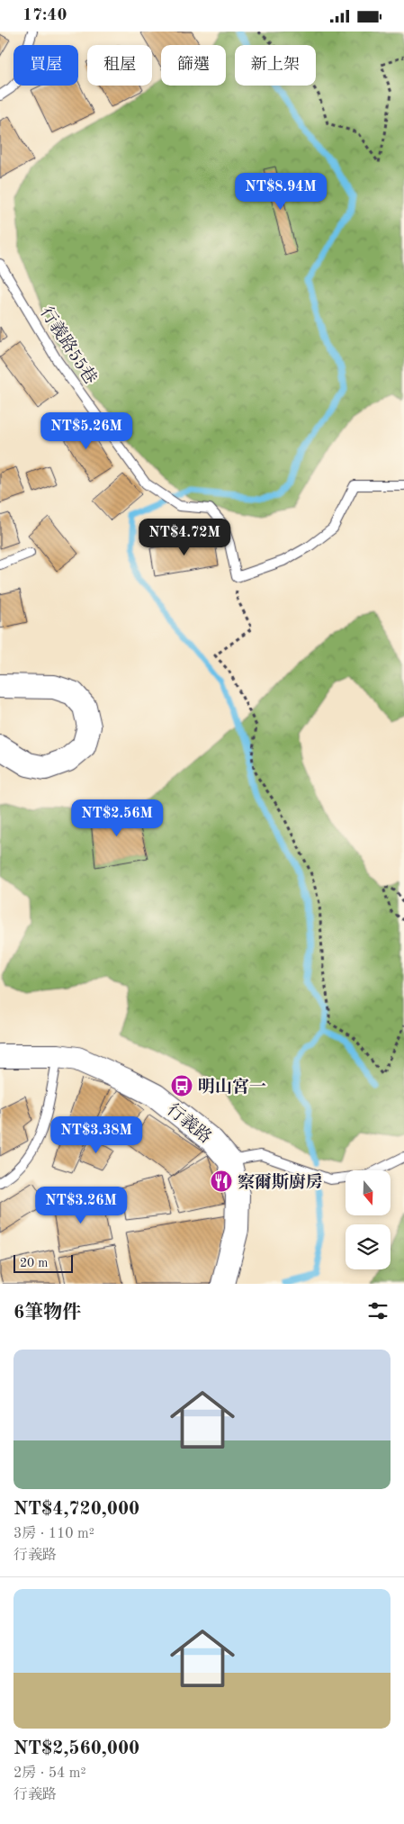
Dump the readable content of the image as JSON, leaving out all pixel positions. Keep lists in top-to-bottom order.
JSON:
{
  "streets": {
    "street": ["行義路"],
    "lane": ["行義路55巷"]
  },
  "places": {
    "bus stop": ["明山宮一"],
    "restaurant": ["察爾斯廚房"]
  },
  "scale_bar": "20 m",
  "north": "bottom",
  "page": {
    "status": "17:40",
    "chip": [
      "買屋",
      "租屋",
      "篩選",
      "新上架"
    ],
    "price": [
      "NT$8.94M",
      "NT$5.26M",
      "NT$4.72M",
      "NT$2.56M",
      "NT$3.38M",
      "NT$3.26M"
    ],
    "scale": "20 m",
    "heading": "6筆物件",
    "list": [
      {
        "name": "NT$4,720,000",
        "note": "3房 · 110 m² · 行義路"
      },
      {
        "name": "NT$2,560,000",
        "note": "2房 · 54 m² · 行義路"
      }
    ]
  }
}
